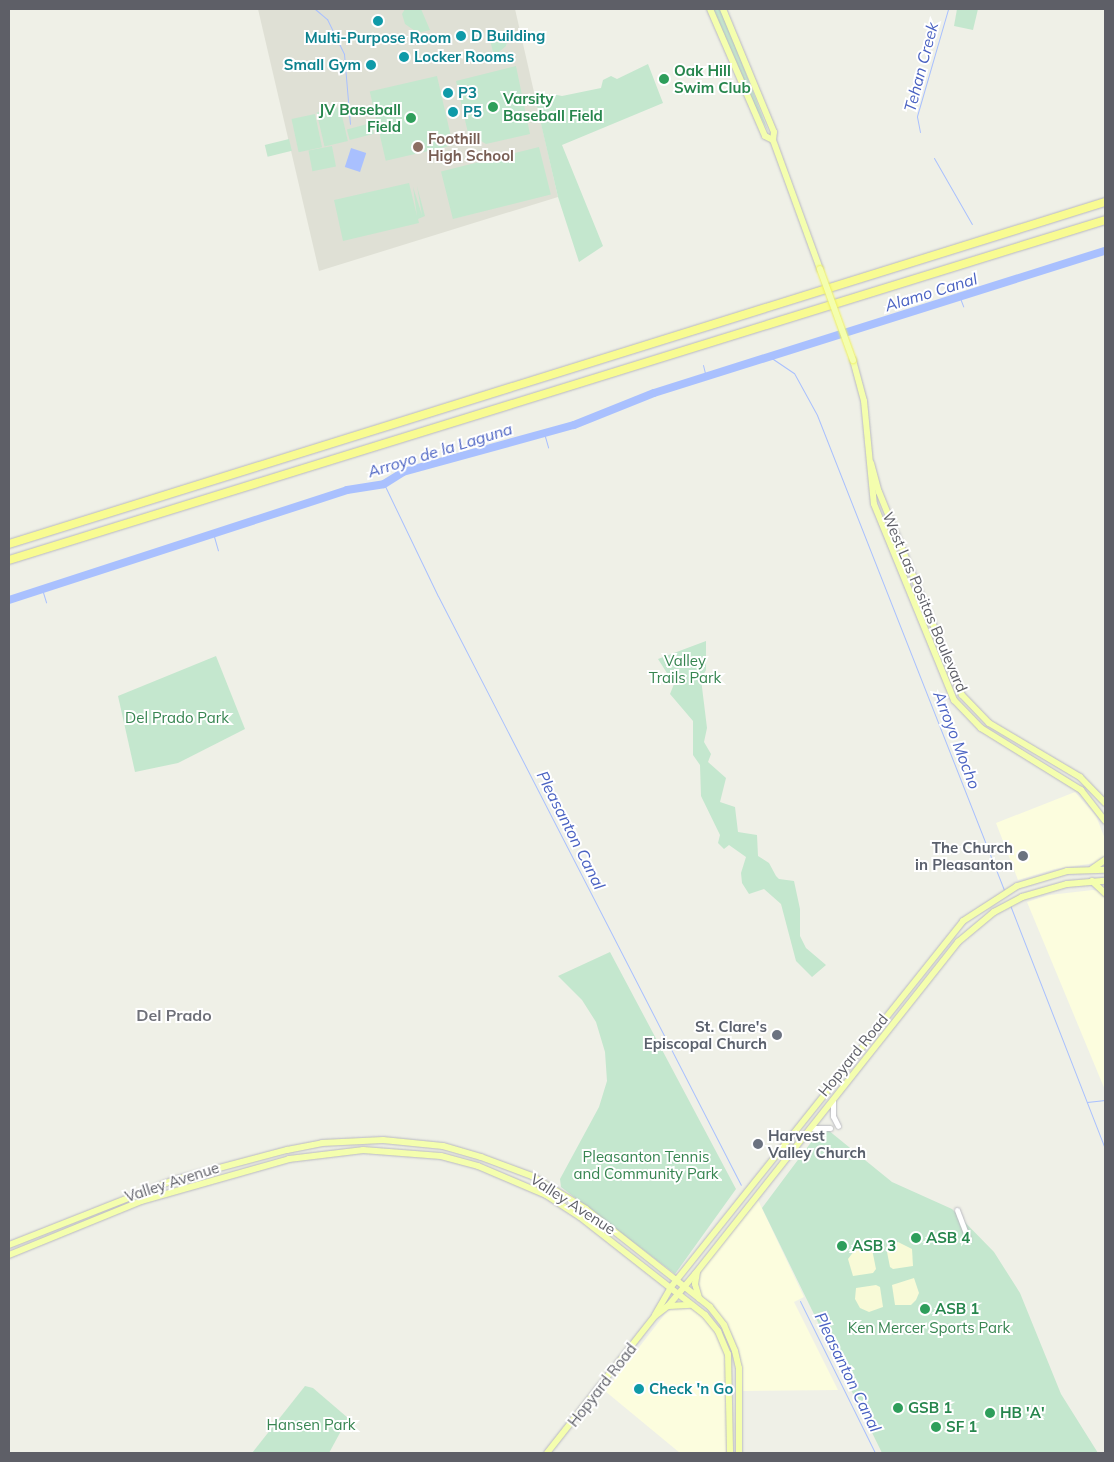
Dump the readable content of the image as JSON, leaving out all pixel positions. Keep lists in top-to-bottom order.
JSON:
{
  "streets": {
    "main road": ["West Las Positas Boulevard", "Hopyard Road", "Valley Avenue"]
  },
  "crossings": [
    ["Hopyard Road", "Valley Avenue"]
  ],
  "districts": ["Del Prado"],
  "water": [
    "Tehan Creek",
    "Alamo Canal",
    "Arroyo de la Laguna",
    "Arroyo Mocho",
    "Pleasanton Canal"
  ],
  "parks": [
    "Valley Trails Park",
    "Del Prado Park",
    "Pleasanton Tennis and Community Park",
    "Ken Mercer Sports Park",
    "Hansen Park"
  ],
  "places": [
    "Multi-Purpose Room",
    "D Building",
    "Locker Rooms",
    "Small Gym",
    "Oak Hill Swim Club",
    "P3",
    "Varsity Baseball Field",
    "P5",
    "JV Baseball Field",
    "Foothill High School",
    "The Church in Pleasanton",
    "St. Clare's Episcopal Church",
    "Harvest Valley Church",
    "ASB 4",
    "ASB 3",
    "ASB 1",
    "Check 'n Go",
    "GSB 1",
    "HB 'A'",
    "SF 1"
  ]
}
